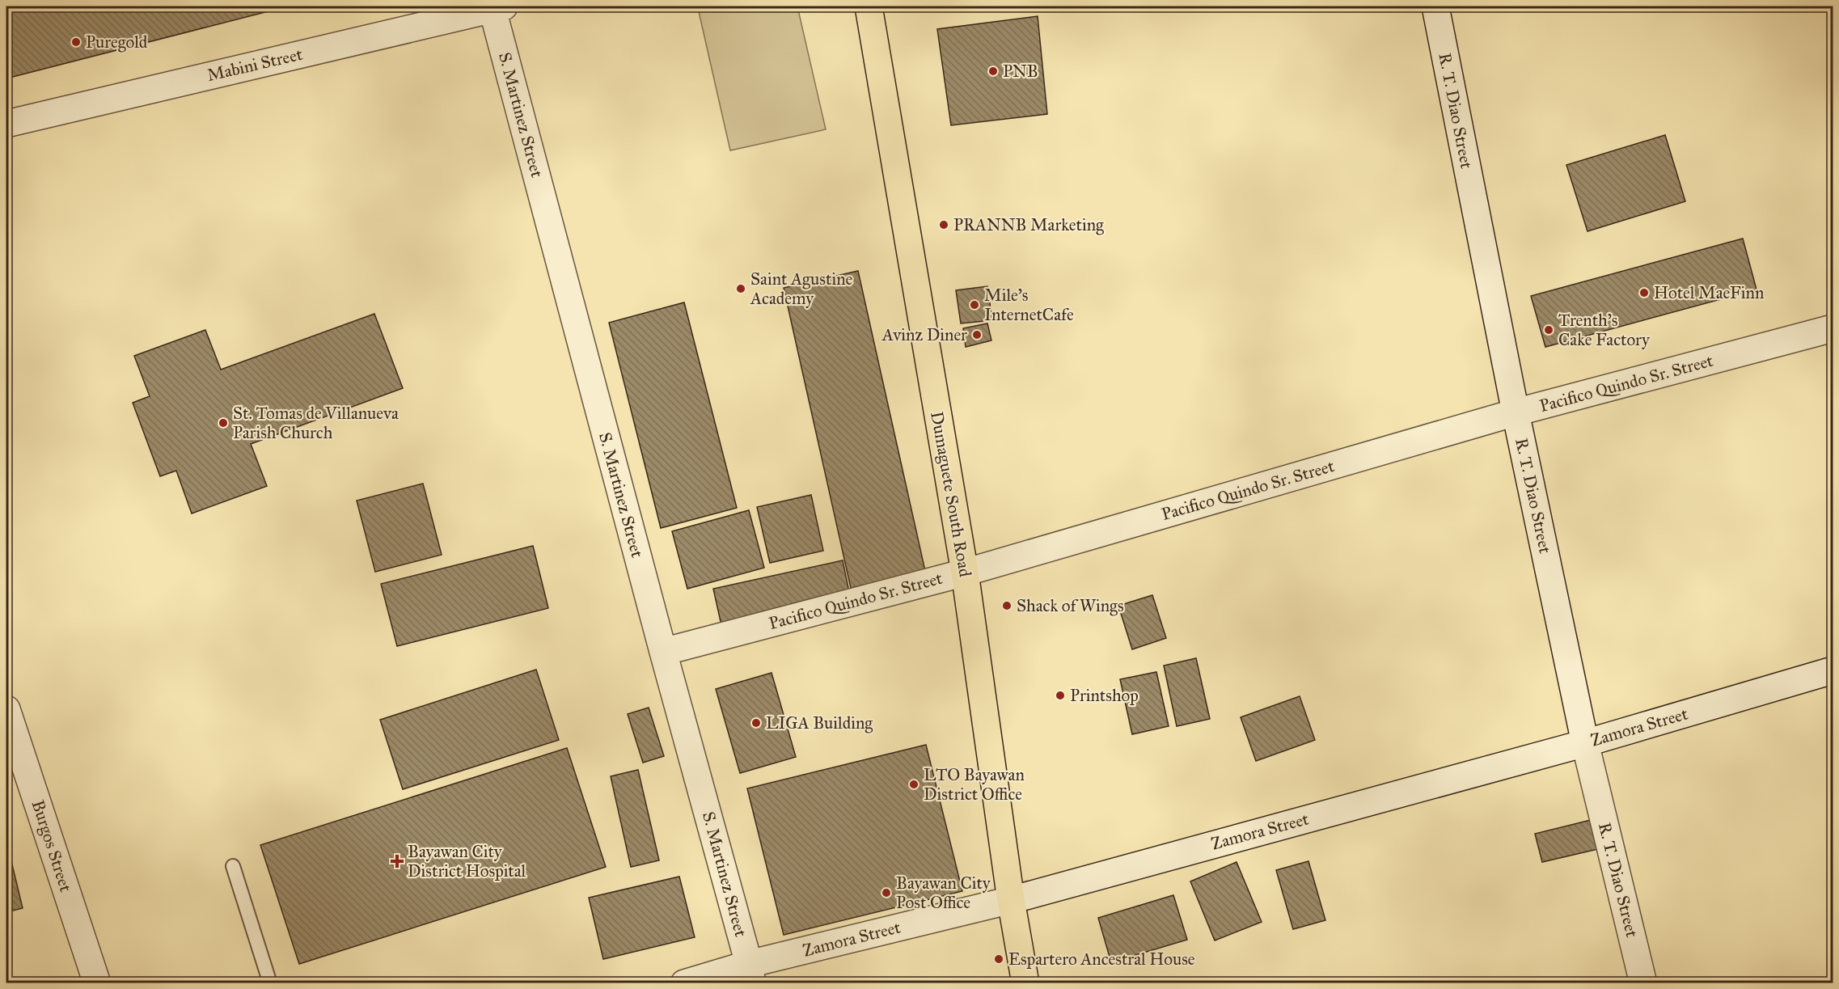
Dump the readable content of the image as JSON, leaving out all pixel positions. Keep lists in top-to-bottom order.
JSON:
{
  "streets": {
    "highway": ["Dumaguete South Road"],
    "street": [
      "Mabini Street",
      "R. T. Diao Street",
      "S. Martinez Street",
      "Pacifico Quindo Sr. Street",
      "Zamora Street",
      "Burgos Street"
    ]
  },
  "crossings": [
    ["Mabini Street", "S. Martinez Street"],
    ["R. T. Diao Street", "Pacifico Quindo Sr. Street"],
    ["R. T. Diao Street", "Zamora Street"],
    ["S. Martinez Street", "Pacifico Quindo Sr. Street"],
    ["S. Martinez Street", "Zamora Street"],
    ["Pacifico Quindo Sr. Street", "Dumaguete South Road"],
    ["Dumaguete South Road", "Zamora Street"]
  ],
  "places": {
    "other": [
      "Puregold",
      "PNB",
      "PRANNB Marketing",
      "Saint Agustine Academy",
      "Hotel MaeFinn",
      "Mile's InternetCafe",
      "Trenth's Cake Factory",
      "Avinz Diner",
      "St. Tomas de Villanueva Parish Church",
      "Shack of Wings",
      "Printshop",
      "LIGA Building",
      "LTO Bayawan District Office",
      "Bayawan City Post Office",
      "Espartero Ancestral House"
    ],
    "health": ["Bayawan City District Hospital"]
  }
}
